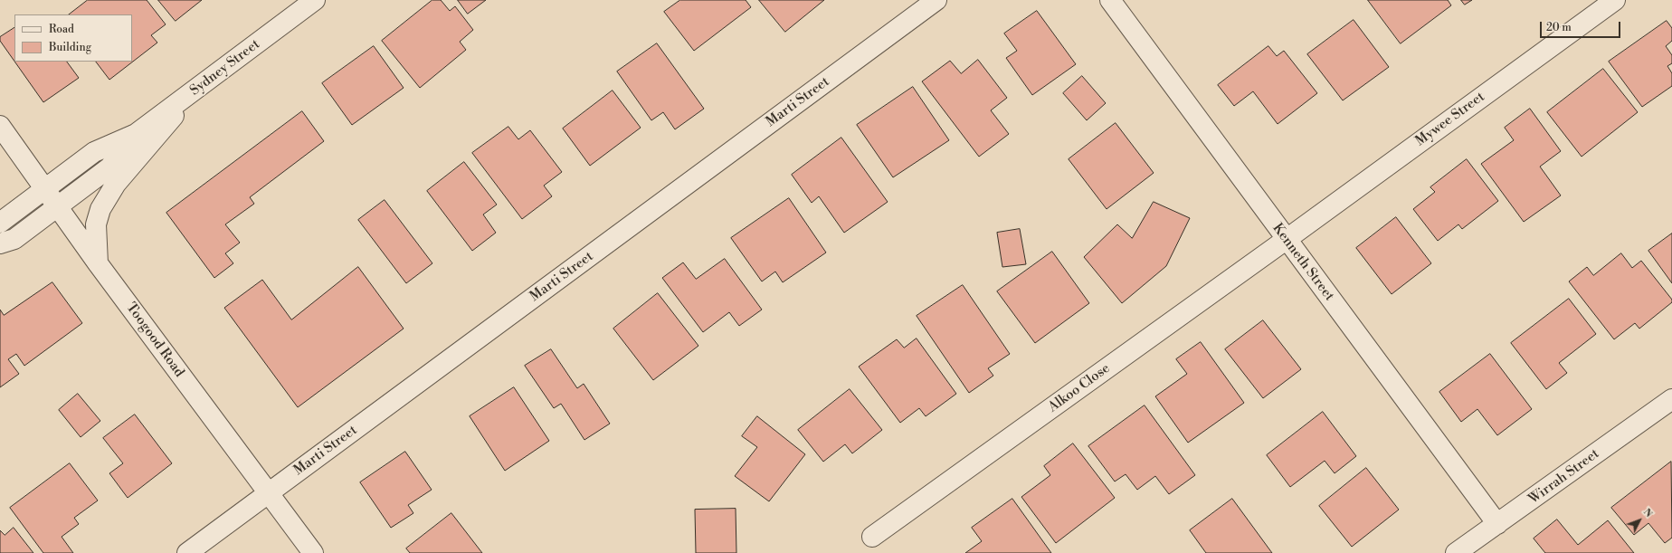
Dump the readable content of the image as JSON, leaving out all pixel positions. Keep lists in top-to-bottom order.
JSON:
{
  "streets": {
    "street": [
      "Sydney Street",
      "Marti Street",
      "Mywee Street",
      "Kenneth Street",
      "Toogood Road",
      "Alkoo Close",
      "Wirrah Street"
    ]
  },
  "crossings": [
    ["Sydney Street", "Toogood Road"],
    ["Marti Street", "Toogood Road"],
    ["Mywee Street", "Kenneth Street"],
    ["Mywee Street", "Alkoo Close"],
    ["Kenneth Street", "Alkoo Close"],
    ["Kenneth Street", "Wirrah Street"]
  ],
  "legend": ["Road", "Building"],
  "scale_bar": "20 m",
  "north": "top right"
}
